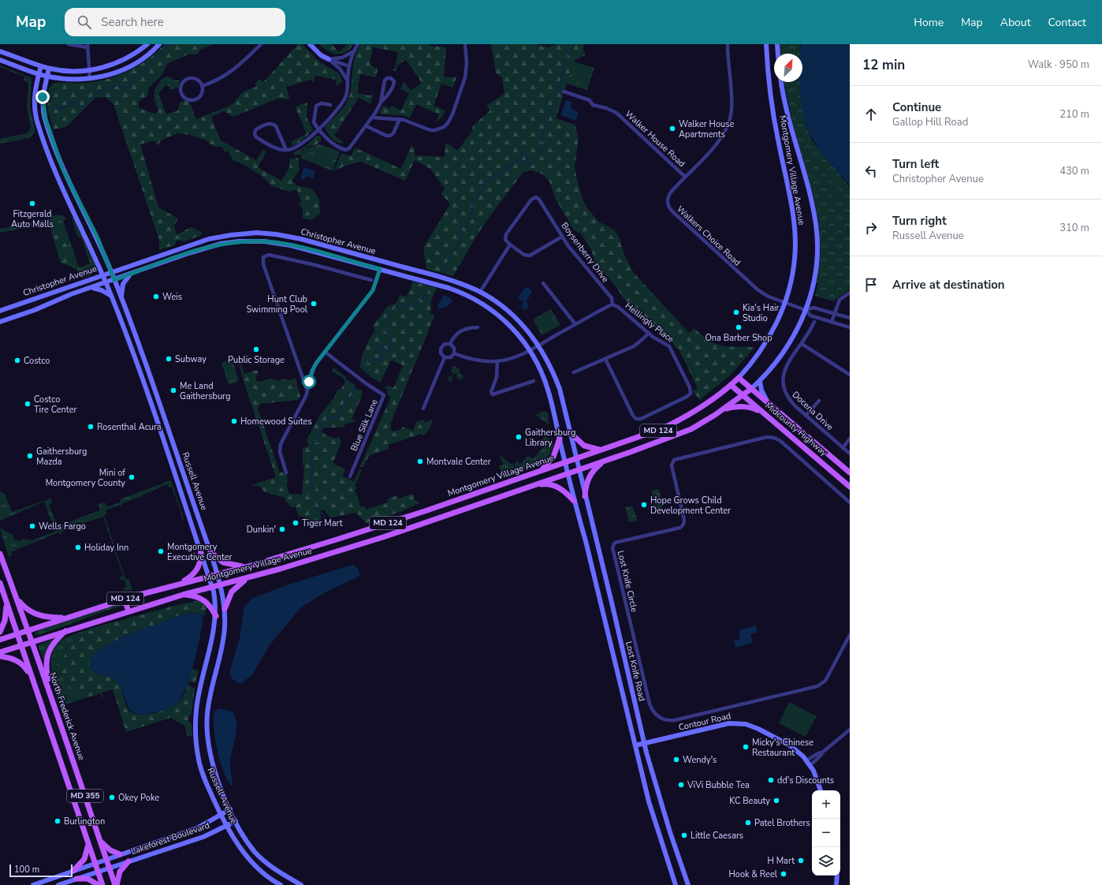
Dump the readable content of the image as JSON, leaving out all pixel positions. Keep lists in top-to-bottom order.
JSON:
{
  "streets": {
    "main road": [
      "Montgomery Village Avenue",
      "Midcounty Highway",
      "MD 124",
      "North Frederick Avenue",
      "MD 355"
    ],
    "street": [
      "Walker House Road",
      "Walkers Choice Road",
      "Christopher Avenue",
      "Boysenberry Drive",
      "Hellingly Place",
      "Docena Drive",
      "Blue Silk Lane",
      "Russell Avenue",
      "Lost Knife Circle",
      "Lost Knife Road",
      "Contour Road",
      "Lakeforest Boulevard"
    ]
  },
  "crossings": [
    ["Walker House Road", "Walkers Choice Road"],
    ["Montgomery Village Avenue", "Walkers Choice Road"],
    ["Montgomery Village Avenue", "Christopher Avenue"],
    ["Montgomery Village Avenue", "Midcounty Highway"],
    ["Montgomery Village Avenue", "MD 124"],
    ["Montgomery Village Avenue", "Russell Avenue"],
    ["Montgomery Village Avenue", "Lost Knife Road"],
    ["Montgomery Village Avenue", "North Frederick Avenue"],
    ["Christopher Avenue", "Hellingly Place"],
    ["Christopher Avenue", "Russell Avenue"],
    ["Christopher Avenue", "Lost Knife Road"],
    ["Boysenberry Drive", "Hellingly Place"],
    ["Midcounty Highway", "MD 124"],
    ["MD 124", "North Frederick Avenue"],
    ["MD 124", "MD 355"],
    ["Russell Avenue", "Lakeforest Boulevard"],
    ["Lost Knife Road", "Contour Road"],
    ["North Frederick Avenue", "Lakeforest Boulevard"],
    ["MD 355", "Lakeforest Boulevard"]
  ],
  "places": [
    "Walker House Apartments",
    "Fitzgerald Auto Malls",
    "Weis",
    "Hunt Club Swimming Pool",
    "Kia's Hair Studio",
    "Ona Barber Shop",
    "Public Storage",
    "Subway",
    "Costco",
    "Me Land Gaithersburg",
    "Costco Tire Center",
    "Homewood Suites",
    "Rosenthal Acura",
    "Gaithersburg Library",
    "Gaithersburg Mazda",
    "Montvale Center",
    "Mini of Montgomery County",
    "Hope Grows Child Development Center",
    "Tiger Mart",
    "Wells Fargo",
    "Dunkin'",
    "Holiday Inn",
    "Montgomery Executive Center",
    "Micky's Chinese Restaurant",
    "Wendy's",
    "dd's Discounts",
    "ViVi Bubble Tea",
    "Okey Poke",
    "KC Beauty",
    "Burlington",
    "Patel Brothers",
    "Little Caesars",
    "H Mart",
    "Hook & Reel"
  ],
  "scale_bar": "100 m",
  "north": "top right",
  "page": {
    "header": "Map",
    "search": "Search here",
    "nav": [
      "Home",
      "Map",
      "About",
      "Contact"
    ],
    "heading": ["12 min", "Walk · 950 m"],
    "list": [
      ["Continue", "Gallop Hill Road", "210 m"],
      ["Turn left", "Christopher Avenue", "430 m"],
      ["Turn right", "Russell Avenue", "310 m"],
      "Arrive at destination"
    ],
    "map_buttons": ["+", "−"],
    "scale": "100 m"
  }
}
